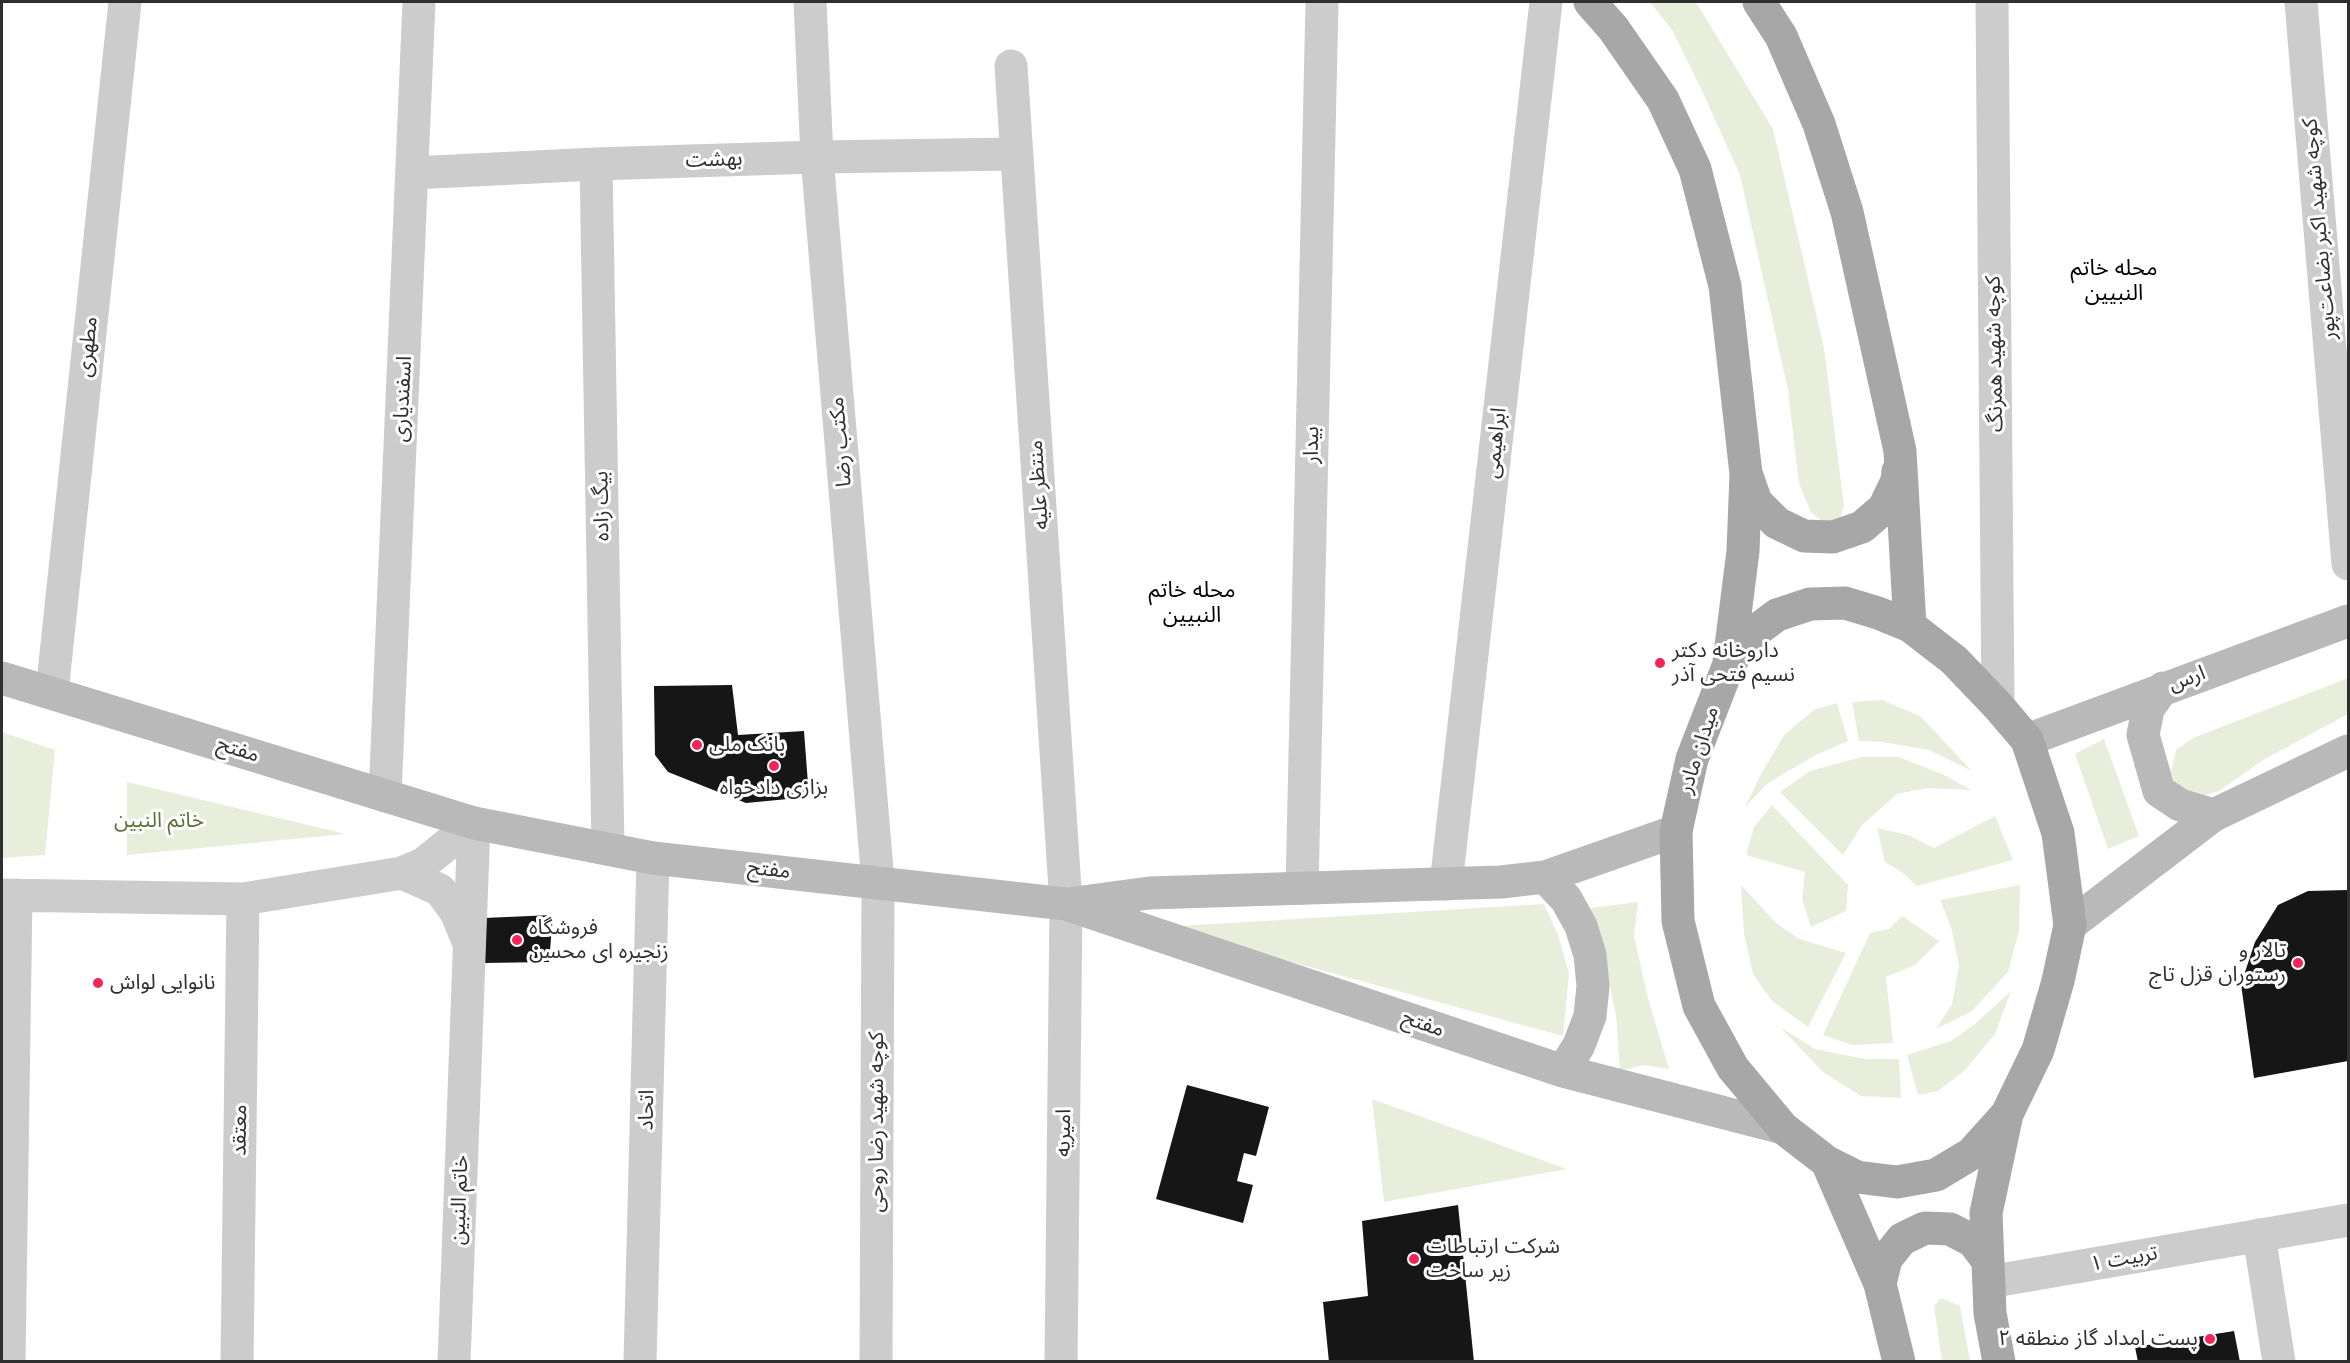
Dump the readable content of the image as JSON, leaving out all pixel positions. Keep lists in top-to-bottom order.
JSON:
{
  "streets": {
    "main road": ["ارس", "مفتح", "میدان مادر"],
    "street": [
      "بهشت",
      "کوچه شهید اکبر بضاعت‌پور",
      "مطهری",
      "کوچه شهید همرنگ",
      "اسفندیاری",
      "مکتب رضا",
      "ابراهیمی",
      "بیدار",
      "منتظر علیه",
      "بیگ زاده",
      "اتحاد",
      "کوچه شهید رضا روحی",
      "معتقد",
      "امیریه",
      "خاتم النبین",
      "تربیت ۱"
    ]
  },
  "crossings": [
    ["بهشت", "اسفندیاری"],
    ["بهشت", "مکتب رضا"],
    ["بهشت", "منتظر علیه"],
    ["بهشت", "بیگ زاده"],
    ["مطهری", "مفتح"],
    ["کوچه شهید همرنگ", "میدان مادر"],
    ["اسفندیاری", "مفتح"],
    ["مکتب رضا", "مفتح"],
    ["مکتب رضا", "کوچه شهید رضا روحی"],
    ["ابراهیمی", "مفتح"],
    ["بیدار", "مفتح"],
    ["منتظر علیه", "مفتح"],
    ["منتظر علیه", "امیریه"],
    ["بیگ زاده", "مفتح"],
    ["ارس", "میدان مادر"],
    ["مفتح", "میدان مادر"],
    ["مفتح", "اتحاد"],
    ["مفتح", "کوچه شهید رضا روحی"],
    ["مفتح", "امیریه"],
    ["مفتح", "خاتم النبین"]
  ],
  "districts": ["محله خاتم النبیین", "محله خاتم النبیین"],
  "parks": ["خاتم النبین"],
  "places": [
    "داروخانه دکتر نسیم فتحی آذر",
    "بانک ملی",
    "بزازی دادخواه",
    "فروشگاه زنجیره ای محسن",
    "تالار و رستوران قزل تاج",
    "نانوایی لواش",
    "شرکت ارتباطات زیر ساخت",
    "پست امداد گاز منطقه ۲"
  ]
}
